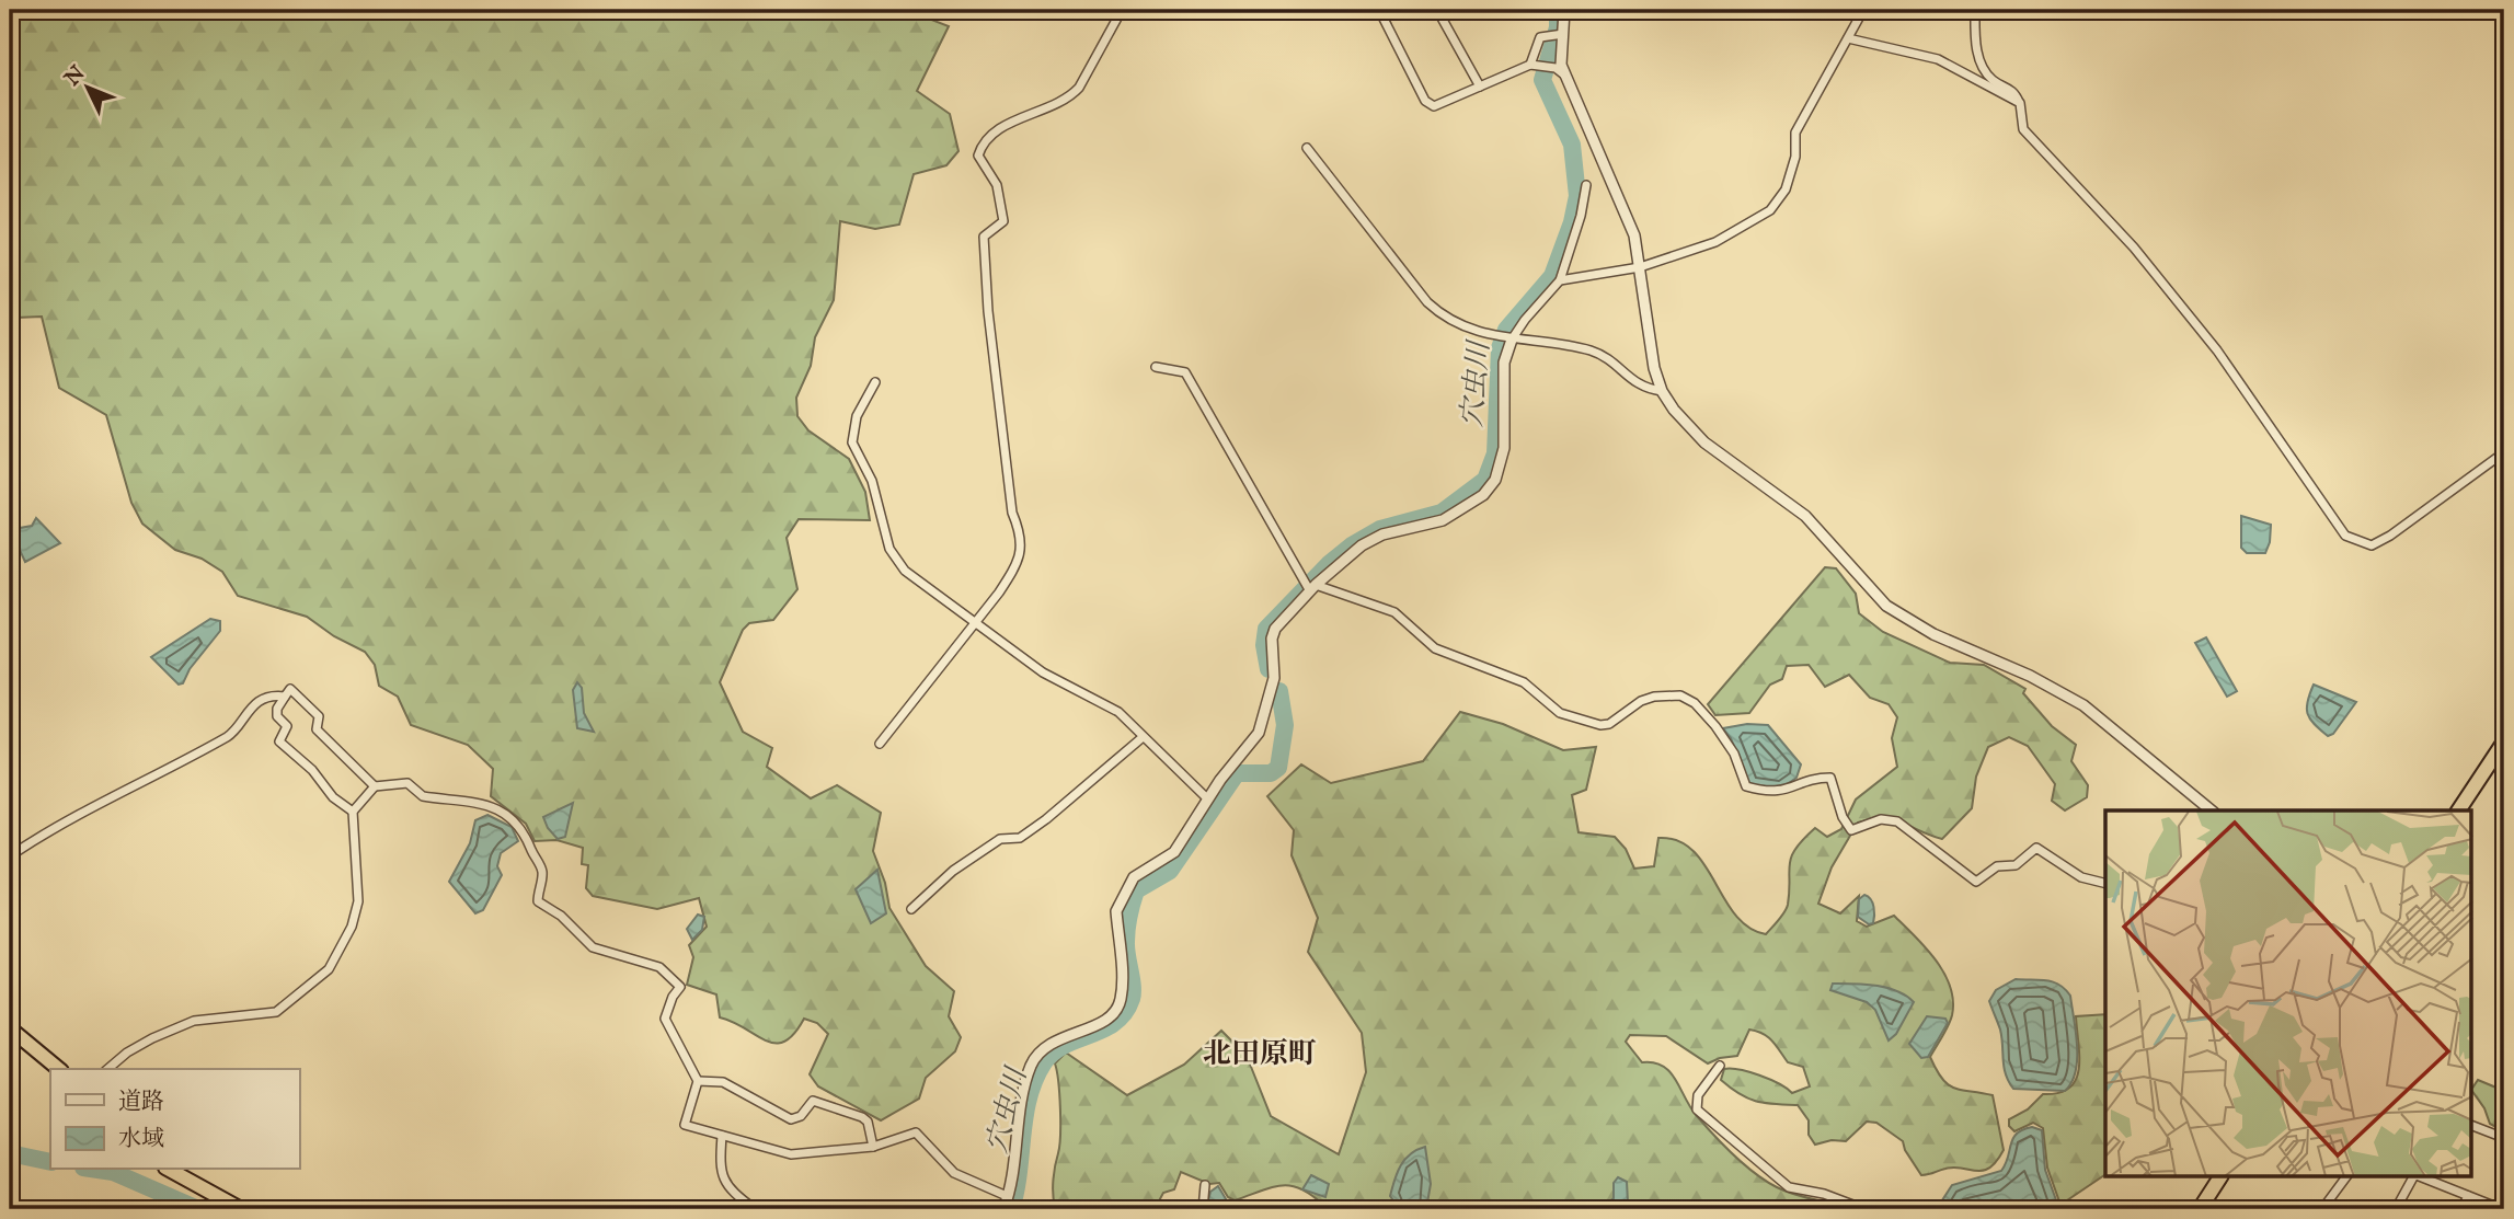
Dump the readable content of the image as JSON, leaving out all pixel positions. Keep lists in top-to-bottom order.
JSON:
{
  "districts": ["北田原町"],
  "water": ["穴虫川"],
  "legend": ["道路", "水域"],
  "north": "top left"
}
